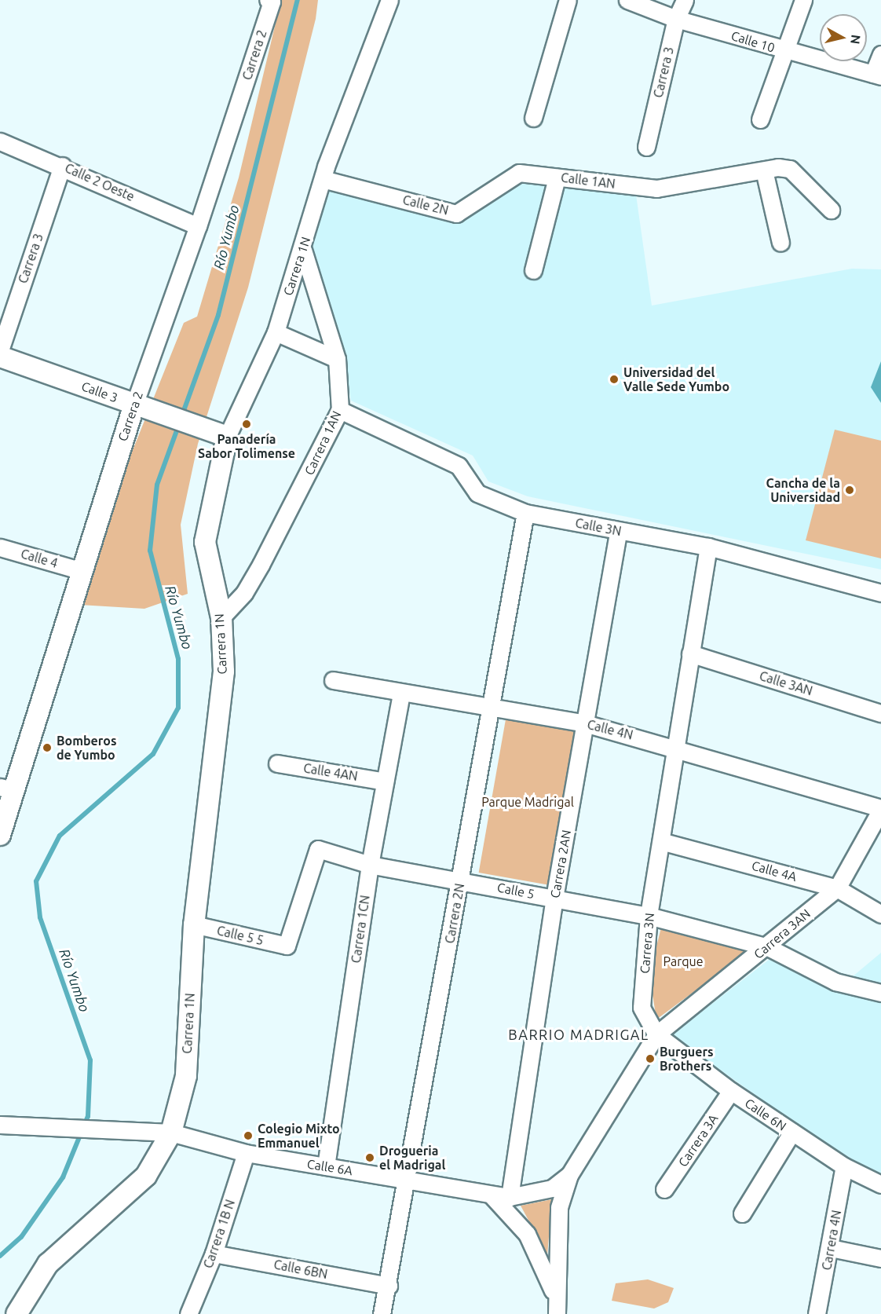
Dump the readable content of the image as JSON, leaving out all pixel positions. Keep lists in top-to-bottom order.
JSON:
{
  "streets": {
    "street": [
      "Calle 10",
      "Carrera 2",
      "Carrera 3",
      "Calle 1AN",
      "Calle 2 Oeste",
      "Calle 2N",
      "Carrera 1N",
      "Calle 3",
      "Carrera 1AN",
      "Calle 3N",
      "Calle 4",
      "Calle 3AN",
      "Calle 4N",
      "Calle 4AN",
      "Carrera 2AN",
      "Calle 4A",
      "Calle 5",
      "Carrera 2N",
      "Carrera 1CN",
      "Carrera 3AN",
      "Calle 5 5",
      "Carrera 3N",
      "Calle 6N",
      "Carrera 3A",
      "Calle 6A",
      "Carrera 1B N",
      "Carrera 4N",
      "Calle 6BN"
    ]
  },
  "crossings": [
    ["Calle 10", "Carrera 3"],
    ["Carrera 2", "Calle 2 Oeste"],
    ["Carrera 2", "Calle 3"],
    ["Carrera 2", "Calle 4"],
    ["Carrera 3", "Calle 2 Oeste"],
    ["Calle 1AN", "Calle 2N"],
    ["Calle 2N", "Carrera 1N"],
    ["Carrera 1N", "Calle 3"],
    ["Carrera 1N", "Carrera 1AN"],
    ["Carrera 1N", "Calle 5 5"],
    ["Carrera 1N", "Calle 6A"],
    ["Carrera 1AN", "Calle 3N"],
    ["Calle 3N", "Carrera 2AN"],
    ["Calle 3N", "Carrera 2N"],
    ["Calle 3N", "Carrera 3N"],
    ["Calle 3AN", "Carrera 3N"],
    ["Calle 4N", "Carrera 2AN"],
    ["Calle 4N", "Carrera 2N"],
    ["Calle 4N", "Carrera 1CN"],
    ["Calle 4N", "Carrera 3AN"],
    ["Calle 4N", "Carrera 3N"],
    ["Calle 4AN", "Carrera 1CN"],
    ["Carrera 2AN", "Calle 5"],
    ["Carrera 2AN", "Calle 6A"],
    ["Calle 4A", "Carrera 3AN"],
    ["Calle 4A", "Carrera 3N"],
    ["Calle 5", "Carrera 2N"],
    ["Calle 5", "Carrera 1CN"],
    ["Calle 5", "Carrera 3AN"],
    ["Calle 5", "Calle 5 5"],
    ["Calle 5", "Carrera 3N"],
    ["Carrera 2N", "Calle 6A"],
    ["Carrera 2N", "Calle 6BN"],
    ["Carrera 1CN", "Calle 6A"],
    ["Carrera 3AN", "Carrera 3N"],
    ["Carrera 3AN", "Calle 6N"],
    ["Carrera 3N", "Calle 6N"],
    ["Calle 6N", "Carrera 3A"],
    ["Calle 6N", "Carrera 4N"],
    ["Calle 6A", "Carrera 1B N"],
    ["Carrera 1B N", "Calle 6BN"]
  ],
  "districts": ["BARRIO MADRIGAL"],
  "water": ["Río Yumbo"],
  "parks": ["Parque Madrigal", "Parque"],
  "places": [
    "Universidad del Valle Sede Yumbo",
    "Panadería Sabor Tolimense",
    "Cancha de la Universidad",
    "Bomberos de Yumbo",
    "Burguers Brothers",
    "Colegio Mixto Emmanuel",
    "Drogueria el Madrigal"
  ],
  "north": "right"
}
